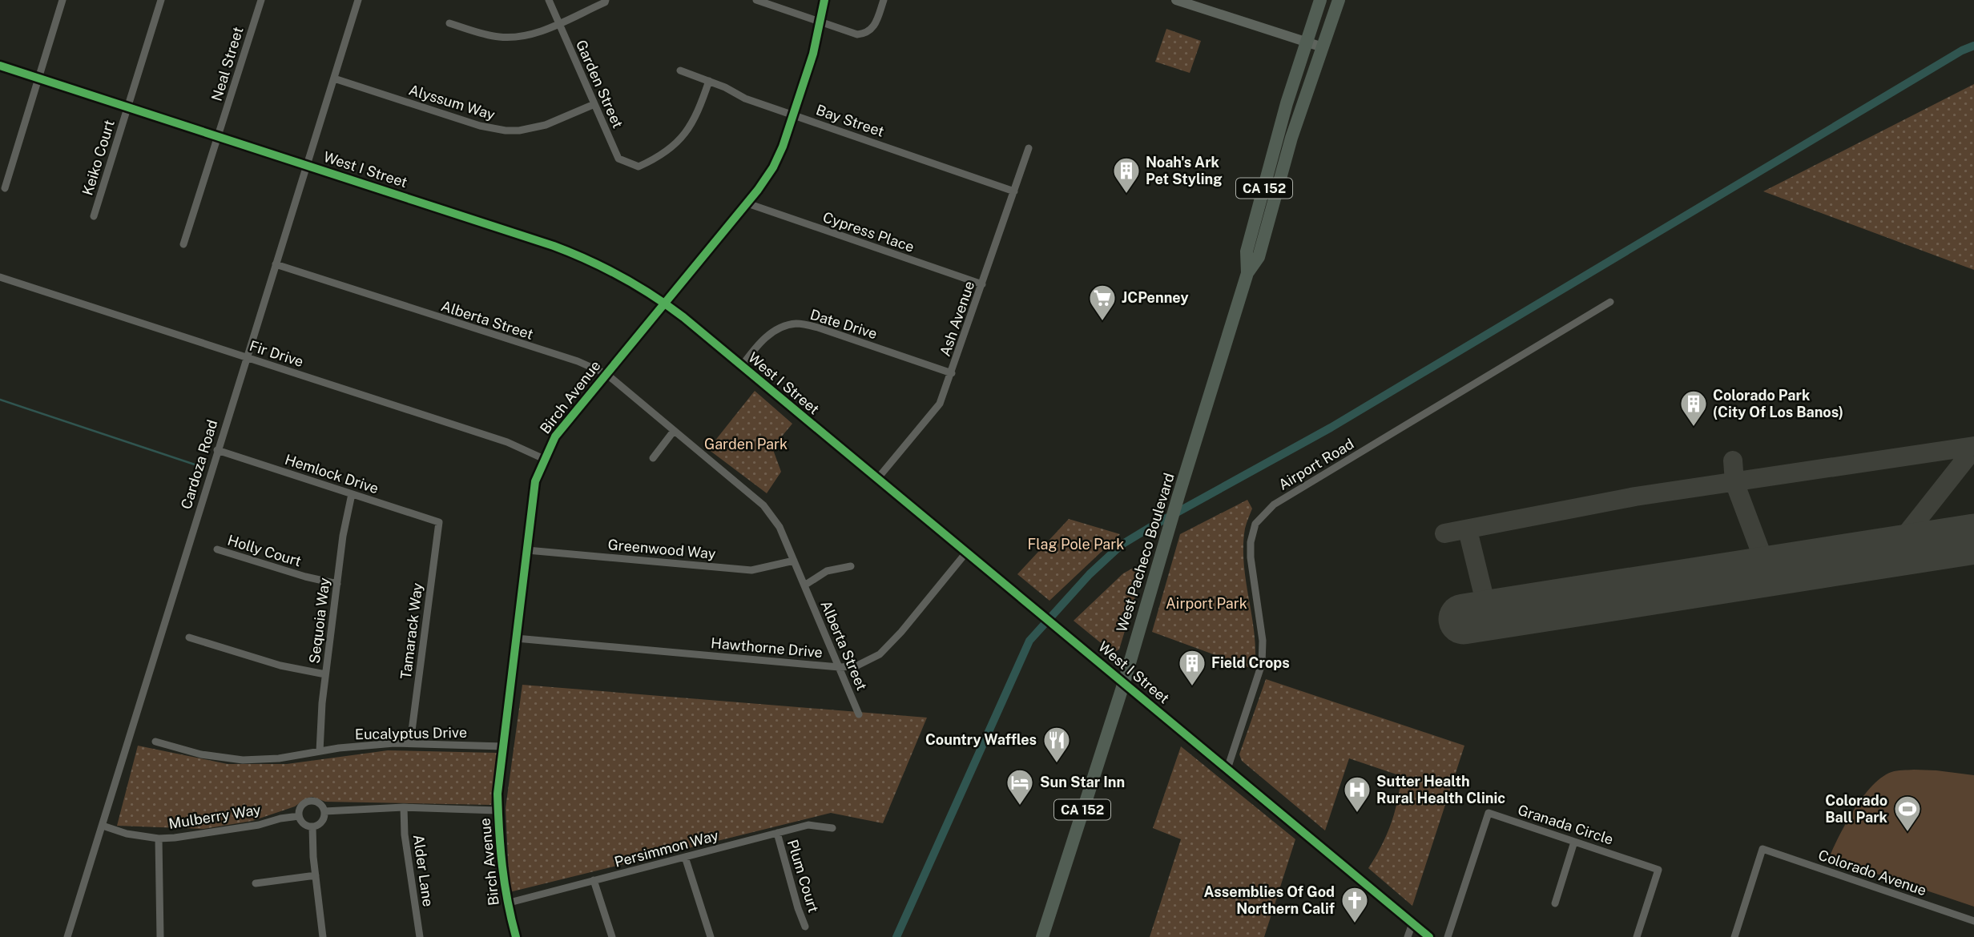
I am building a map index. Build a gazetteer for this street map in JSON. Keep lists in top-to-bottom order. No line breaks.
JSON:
{"streets":{"highway":["CA 152","West Pacheco Boulevard"],"street":["Neal Street","Garden Street","Alyssum Way","Bay Street","Keiko Court","West I Street","Cypress Place","Ash Avenue","Alberta Street","Date Drive","Fir Drive","Birch Avenue","Cardoza Road","Airport Road","Hemlock Drive","Greenwood Way","Holly Court","Sequoia Way","Tamarack Way","Hawthorne Drive","Eucalyptus Drive","Mulberry Way","Granada Circle","Persimmon Way","Alder Lane","Colorado Avenue","Plum Court"]},"crossings":[["Neal Street","West I Street"],["Garden Street","Alyssum Way"],["Garden Street","Bay Street"],["Alyssum Way","Cardoza Road"],["Bay Street","Ash Avenue"],["Bay Street","Birch Avenue"],["Keiko Court","West I Street"],["West I Street","Ash Avenue"],["West I Street","Date Drive"],["West I Street","Birch Avenue"],["West I Street","Cardoza Road"],["West I Street","Airport Road"],["West I Street","West Pacheco Boulevard"],["West I Street","Hawthorne Drive"],["Cypress Place","Ash Avenue"],["Cypress Place","Birch Avenue"],["Ash Avenue","Date Drive"],["Alberta Street","Birch Avenue"],["Alberta Street","Cardoza Road"],["Alberta Street","Greenwood Way"],["Alberta Street","Hawthorne Drive"],["Fir Drive","Birch Avenue"],["Fir Drive","Cardoza Road"],["Birch Avenue","Greenwood Way"],["Birch Avenue","Hawthorne Drive"],["Birch Avenue","Eucalyptus Drive"],["Birch Avenue","Persimmon Way"],["Cardoza Road","Hemlock Drive"],["Cardoza Road","Mulberry Way"],["Hemlock Drive","Sequoia Way"],["Hemlock Drive","Tamarack Way"],["Holly Court","Sequoia Way"],["Sequoia Way","Eucalyptus Drive"],["Tamarack Way","Eucalyptus Drive"],["Persimmon Way","Plum Court"]],"parks":["Garden Park","Flag Pole Park","Airport Park"],"places":{"building":["Noah's Ark Pet Styling","Colorado Park (City Of Los Banos)","Field Crops"],"supermarket":["JCPenney"],"restaurant":["Country Waffles"],"hotel":["Sun Star Inn"],"hospital":["Sutter Health Rural Health Clinic"],"sports":["Colorado Ball Park"],"church":["Assemblies Of God Northern Calif"]}}
